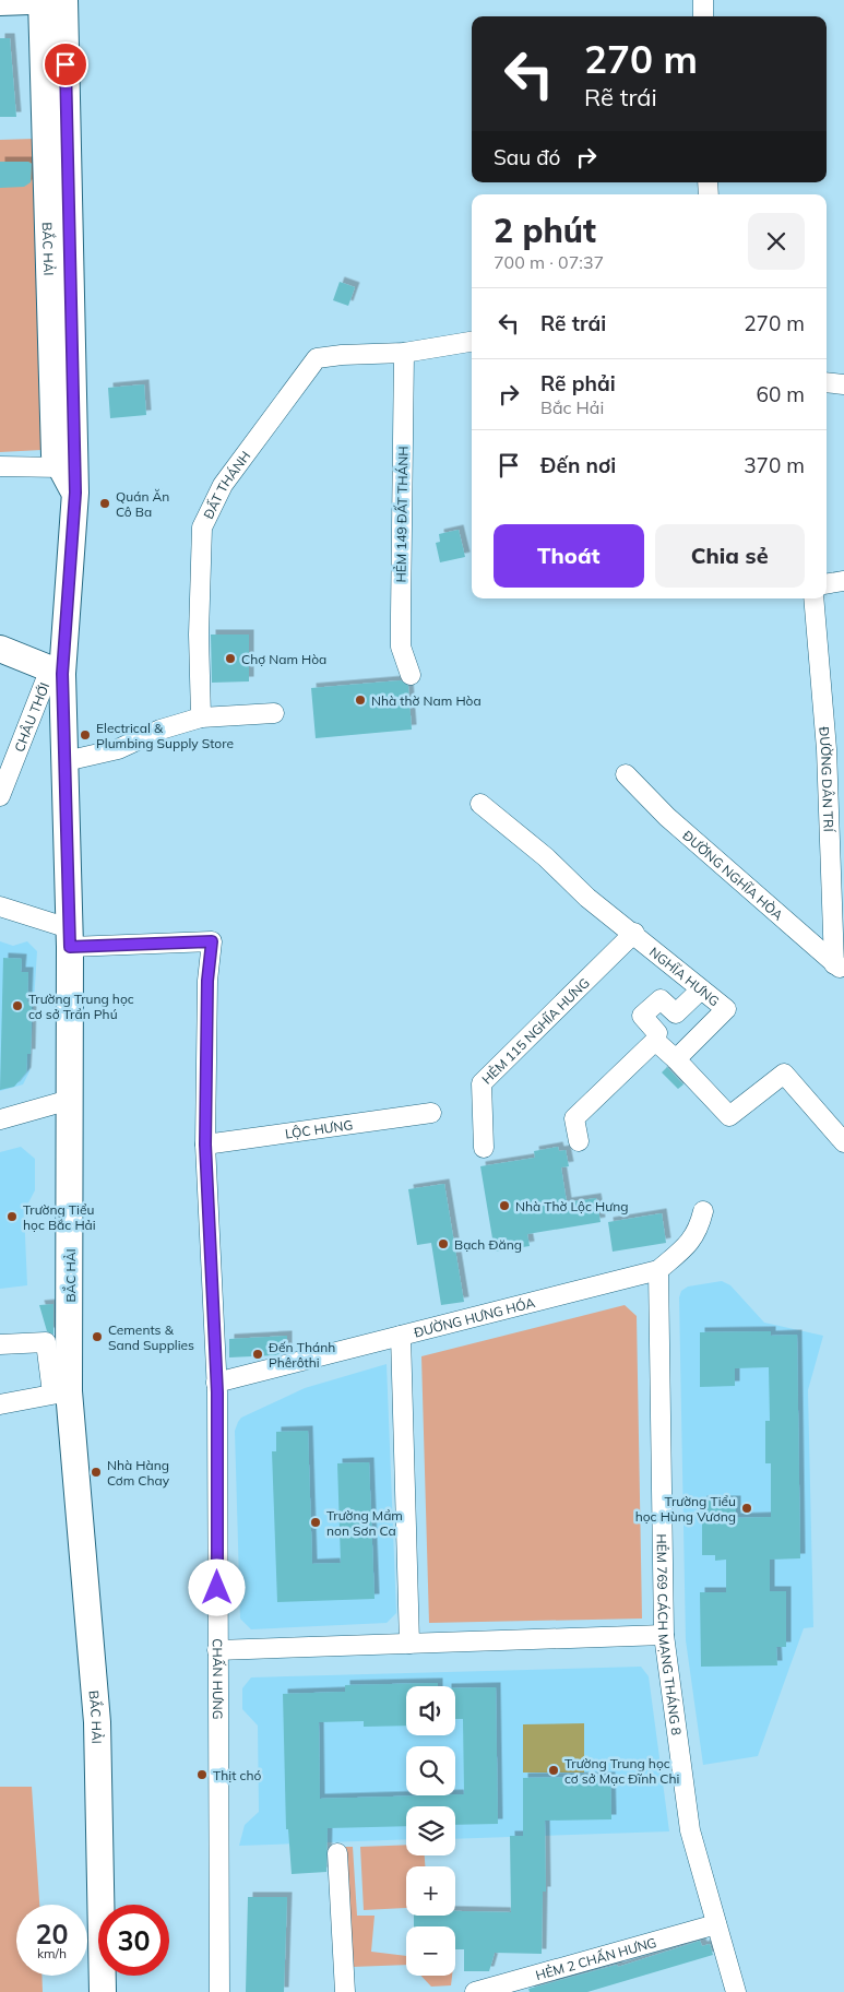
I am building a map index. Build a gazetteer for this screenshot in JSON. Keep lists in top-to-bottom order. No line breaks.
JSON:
{"streets":{"street":["BẮC HẢI","ĐẤT THÁNH","HẺM 149 ĐẤT THÁNH","CHÂU THỚI","ĐƯỜNG DÂN TRÍ","ĐƯỜNG NGHĨA HÒA","NGHĨA HƯNG","HẺM 115 NGHĨA HƯNG","LỘC HƯNG","ĐƯỜNG HƯNG HÓA","HẺM 769 CÁCH MẠNG THÁNG 8","CHẤN HƯNG","HẺM 2 CHẤN HƯNG"]},"crossings":[["BẮC HẢI","CHÂU THỚI"],["BẮC HẢI","CHẤN HƯNG"],["ĐẤT THÁNH","HẺM 149 ĐẤT THÁNH"],["ĐƯỜNG DÂN TRÍ","ĐƯỜNG NGHĨA HÒA"],["NGHĨA HƯNG","HẺM 115 NGHĨA HƯNG"],["LỘC HƯNG","CHẤN HƯNG"],["ĐƯỜNG HƯNG HÓA","HẺM 769 CÁCH MẠNG THÁNG 8"],["ĐƯỜNG HƯNG HÓA","CHẤN HƯNG"],["HẺM 769 CÁCH MẠNG THÁNG 8","HẺM 2 CHẤN HƯNG"]],"places":["Quán Ăn Cô Ba","Chợ Nam Hòa","Nhà thờ Nam Hòa","Electrical & Plumbing Supply Store","Trường Trung học cơ sở Trần Phú","Nhà Thờ Lộc Hưng","Trường Tiểu học Bắc Hải","Bạch Đăng","Cements & Sand Supplies","Đến Thánh Phêrôthi","Nhà Hàng Cơm Chay","Trường Tiểu học Hùng Vương","Trường Mầm non Sơn Ca","Trường Trung học cơ sở Mạc Đĩnh Chi","Thịt chó"],"page":{"turn":["270 m","Rẽ trái"],"then":"Sau đó","heading":["2 phút","700 m · 07:37"],"list":[{"name":"Rẽ trái","value":"270 m"},{"name":"Rẽ phải","note":"Bắc Hải","value":"60 m"},{"name":"Đến nơi","value":"370 m"}],"buttons":["Thoát","Chia sẻ"],"map_buttons":["+","−"],"speed":"20 km/h","limit":"30"}}
